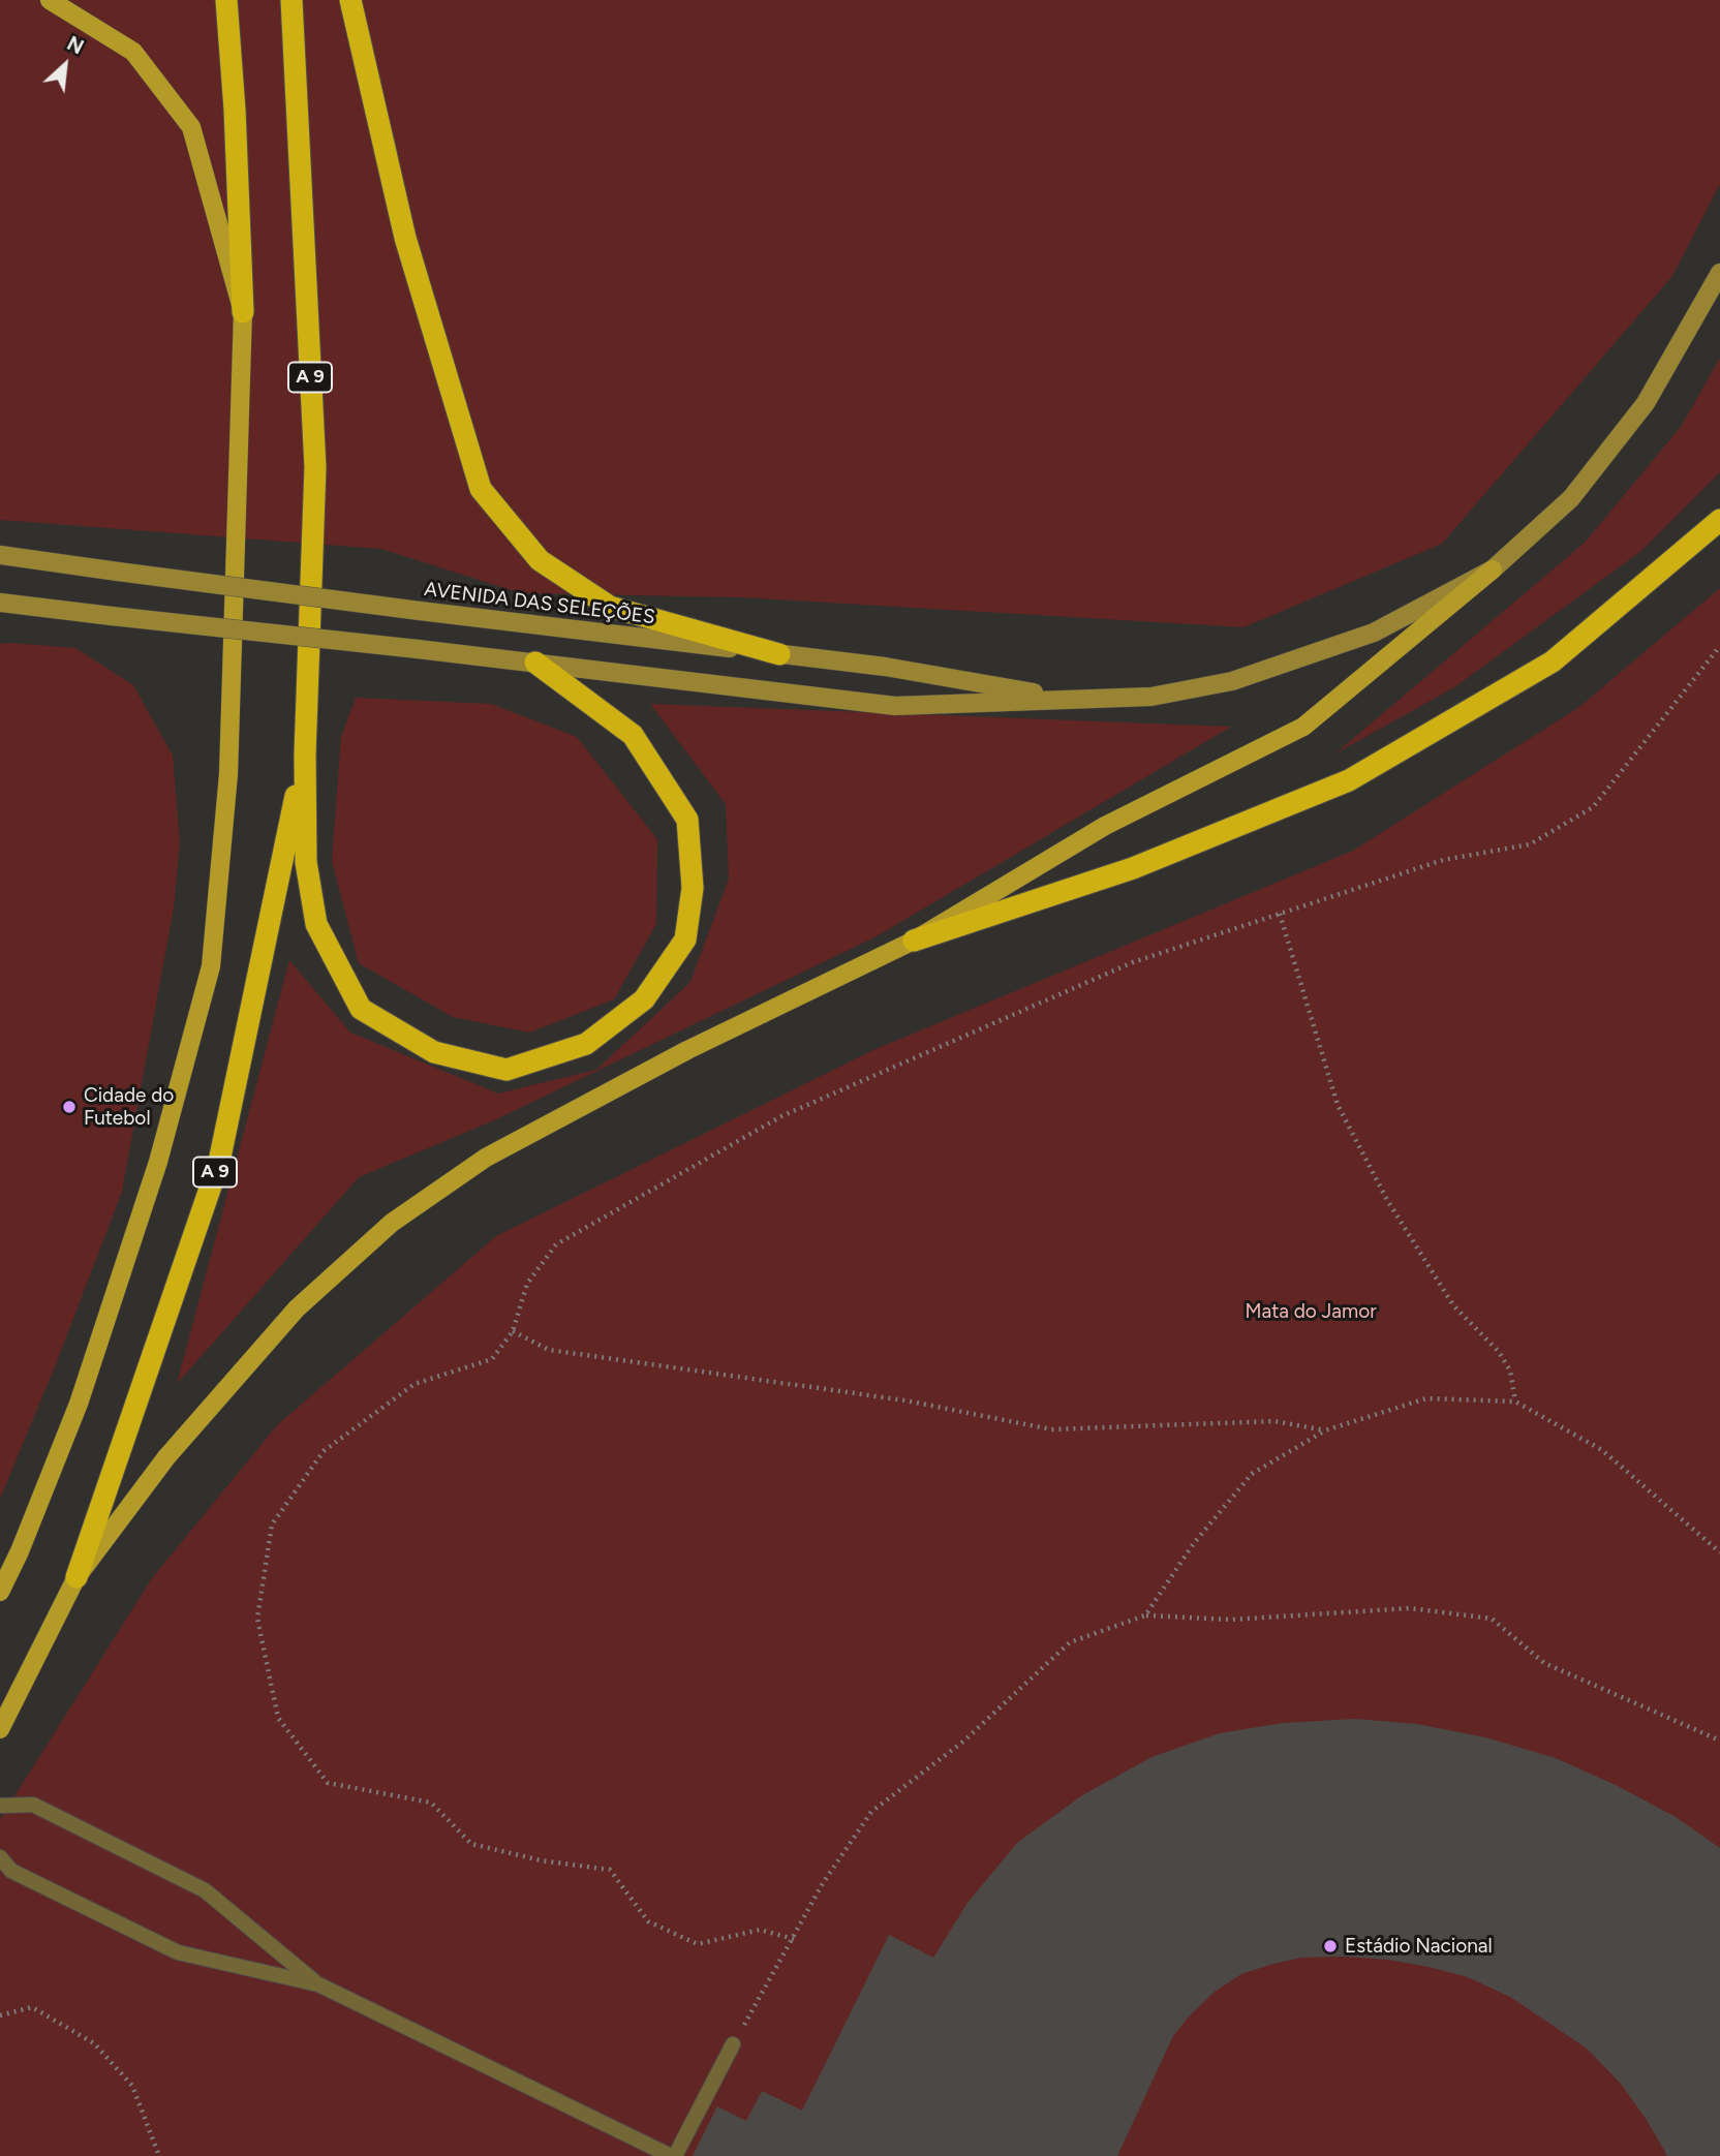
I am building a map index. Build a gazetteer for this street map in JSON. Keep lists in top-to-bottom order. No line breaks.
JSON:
{"streets":{"highway":["A 9"],"main road":["AVENIDA DAS SELEÇÕES"]},"parks":["Mata do Jamor"],"places":["Cidade do Futebol","Estádio Nacional"],"north":"top right"}
